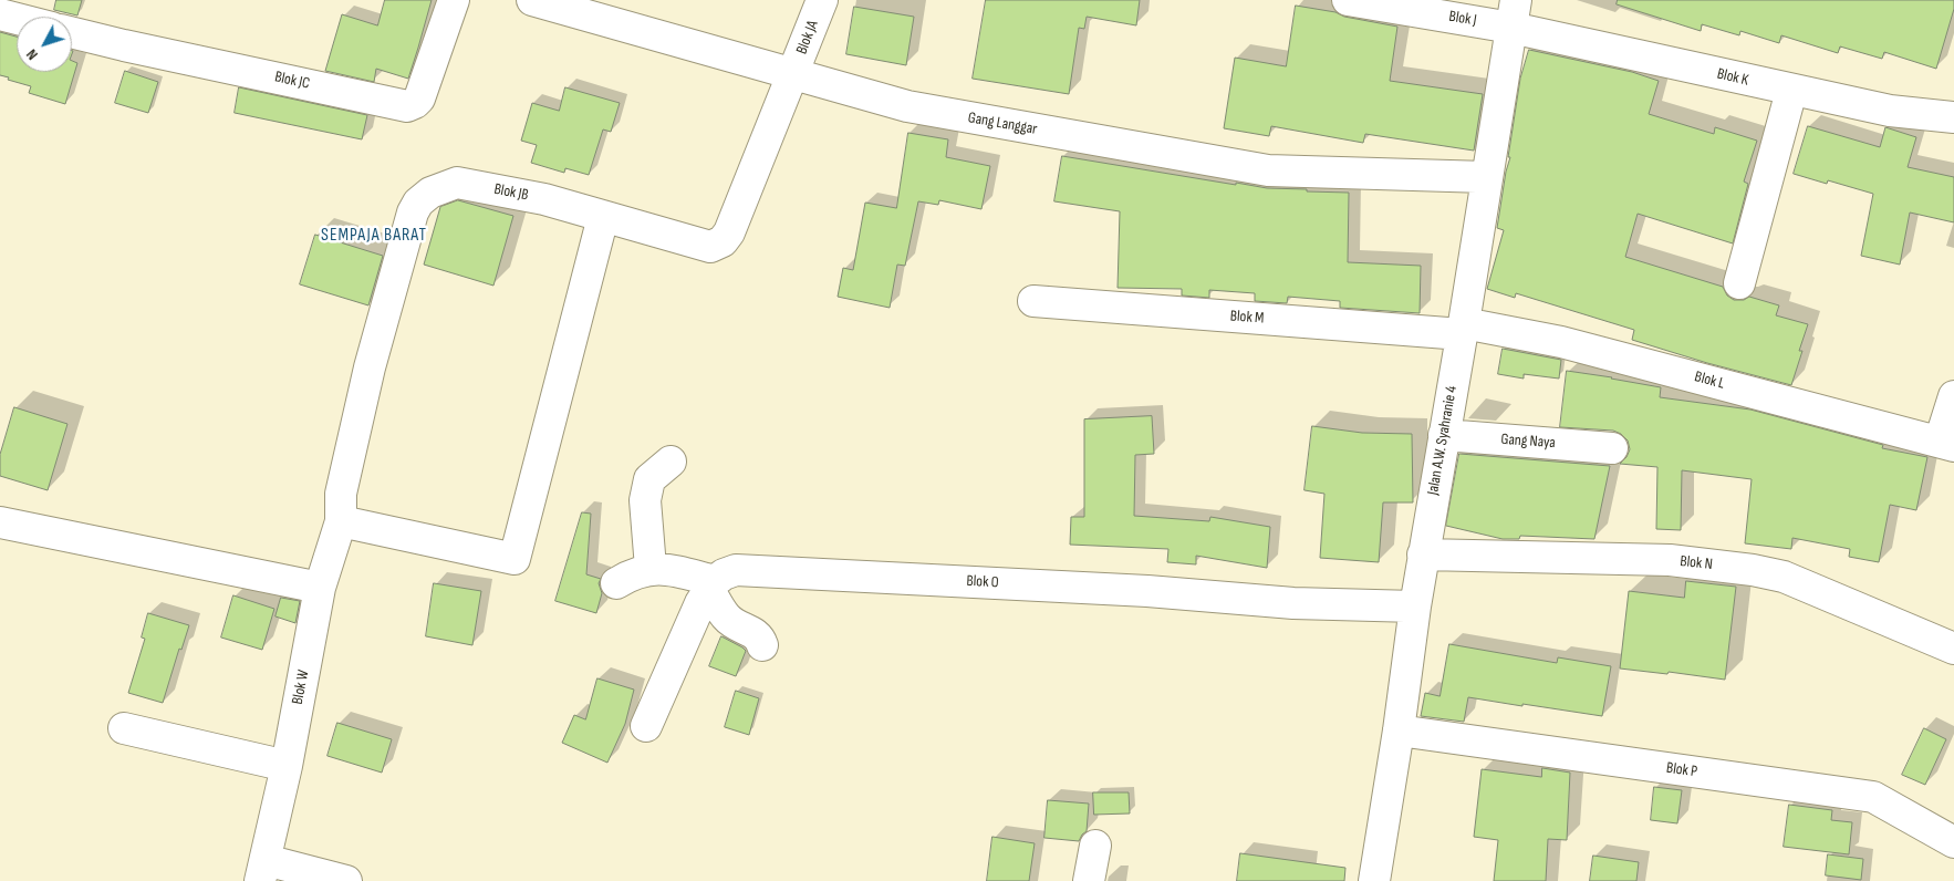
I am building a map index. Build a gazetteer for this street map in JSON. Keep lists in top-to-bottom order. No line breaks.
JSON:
{"streets":{"street":["Blok J","Blok JA","Blok K","Blok JC","Gang Langgar","Blok JB","Blok M","Blok L","Jalan A.W. Syahranie 4","Gang Naya","Blok N","Blok O","Blok W","Blok P"]},"crossings":[["Blok J","Blok K"],["Blok J","Jalan A.W. Syahranie 4"],["Blok JA","Gang Langgar"],["Blok JA","Blok JB"],["Blok K","Jalan A.W. Syahranie 4"],["Gang Langgar","Blok JB"],["Gang Langgar","Jalan A.W. Syahranie 4"],["Blok JB","Blok W"],["Blok M","Blok L"],["Blok M","Jalan A.W. Syahranie 4"],["Blok L","Jalan A.W. Syahranie 4"],["Jalan A.W. Syahranie 4","Gang Naya"],["Jalan A.W. Syahranie 4","Blok N"],["Jalan A.W. Syahranie 4","Blok O"],["Jalan A.W. Syahranie 4","Blok P"]],"districts":["SEMPAJA BARAT"],"north":"bottom left"}
